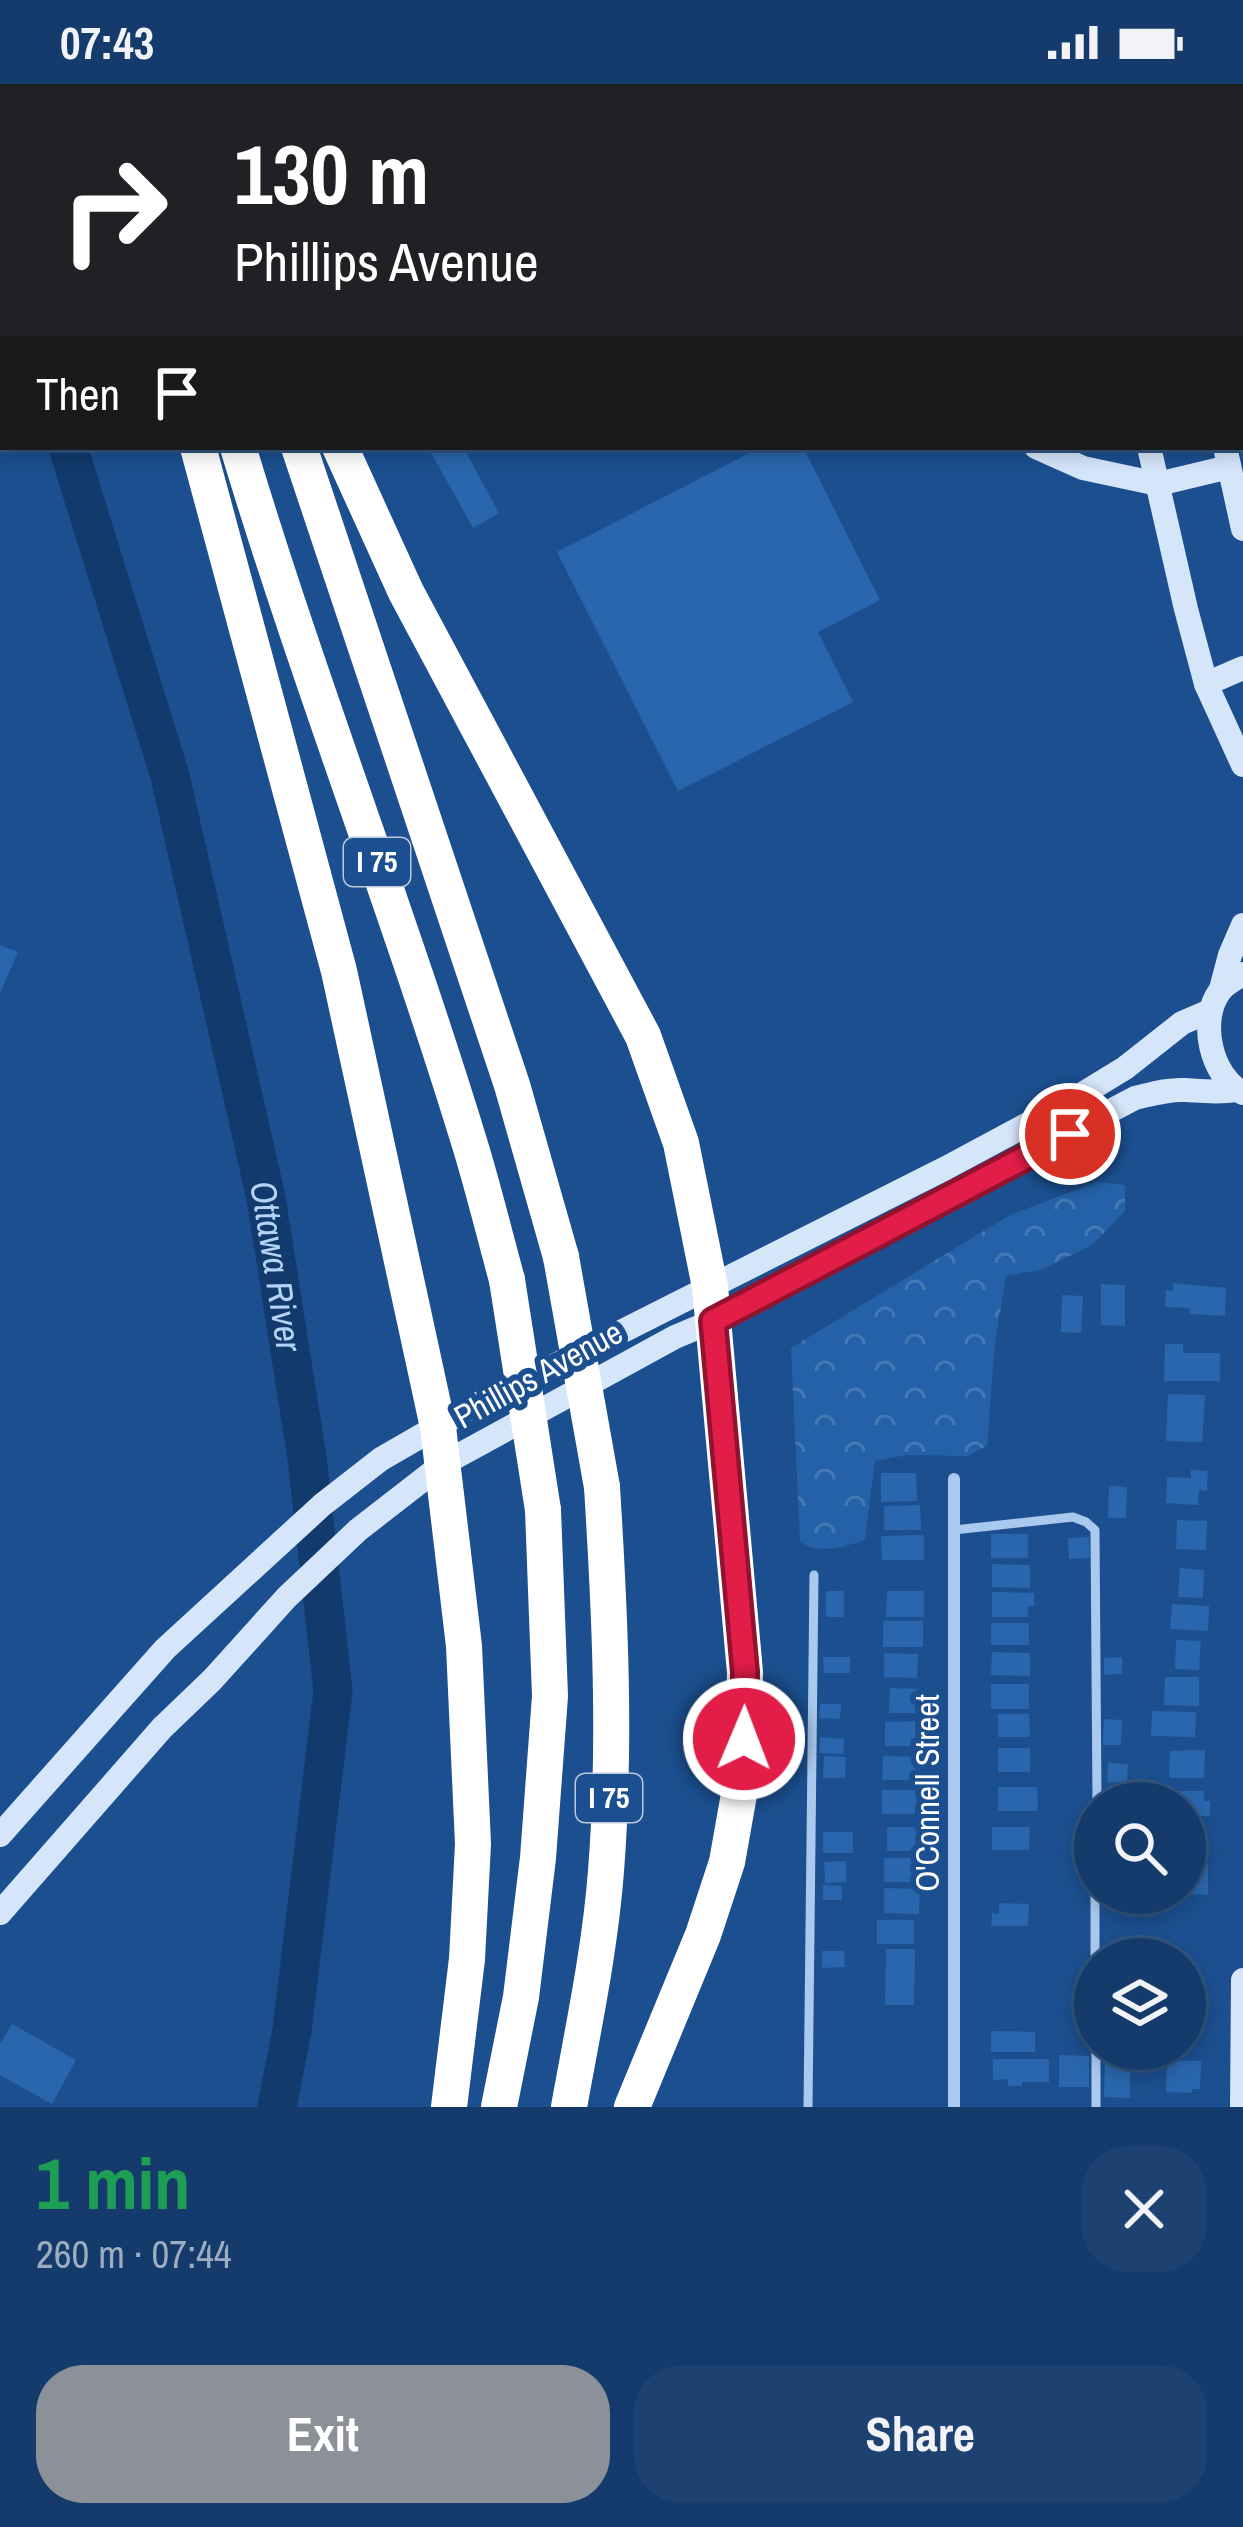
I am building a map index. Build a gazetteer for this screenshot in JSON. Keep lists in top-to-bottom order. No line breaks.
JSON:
{"streets":{"highway":["I 75"],"main road":["Phillips Avenue"],"street":["O'Connell Street"]},"water":["Ottawa River"],"page":{"status":"07:43","turn":["130 m","Phillips Avenue"],"then":"Then","heading":["1 min","260 m · 07:44"],"buttons":["Exit","Share"]}}
